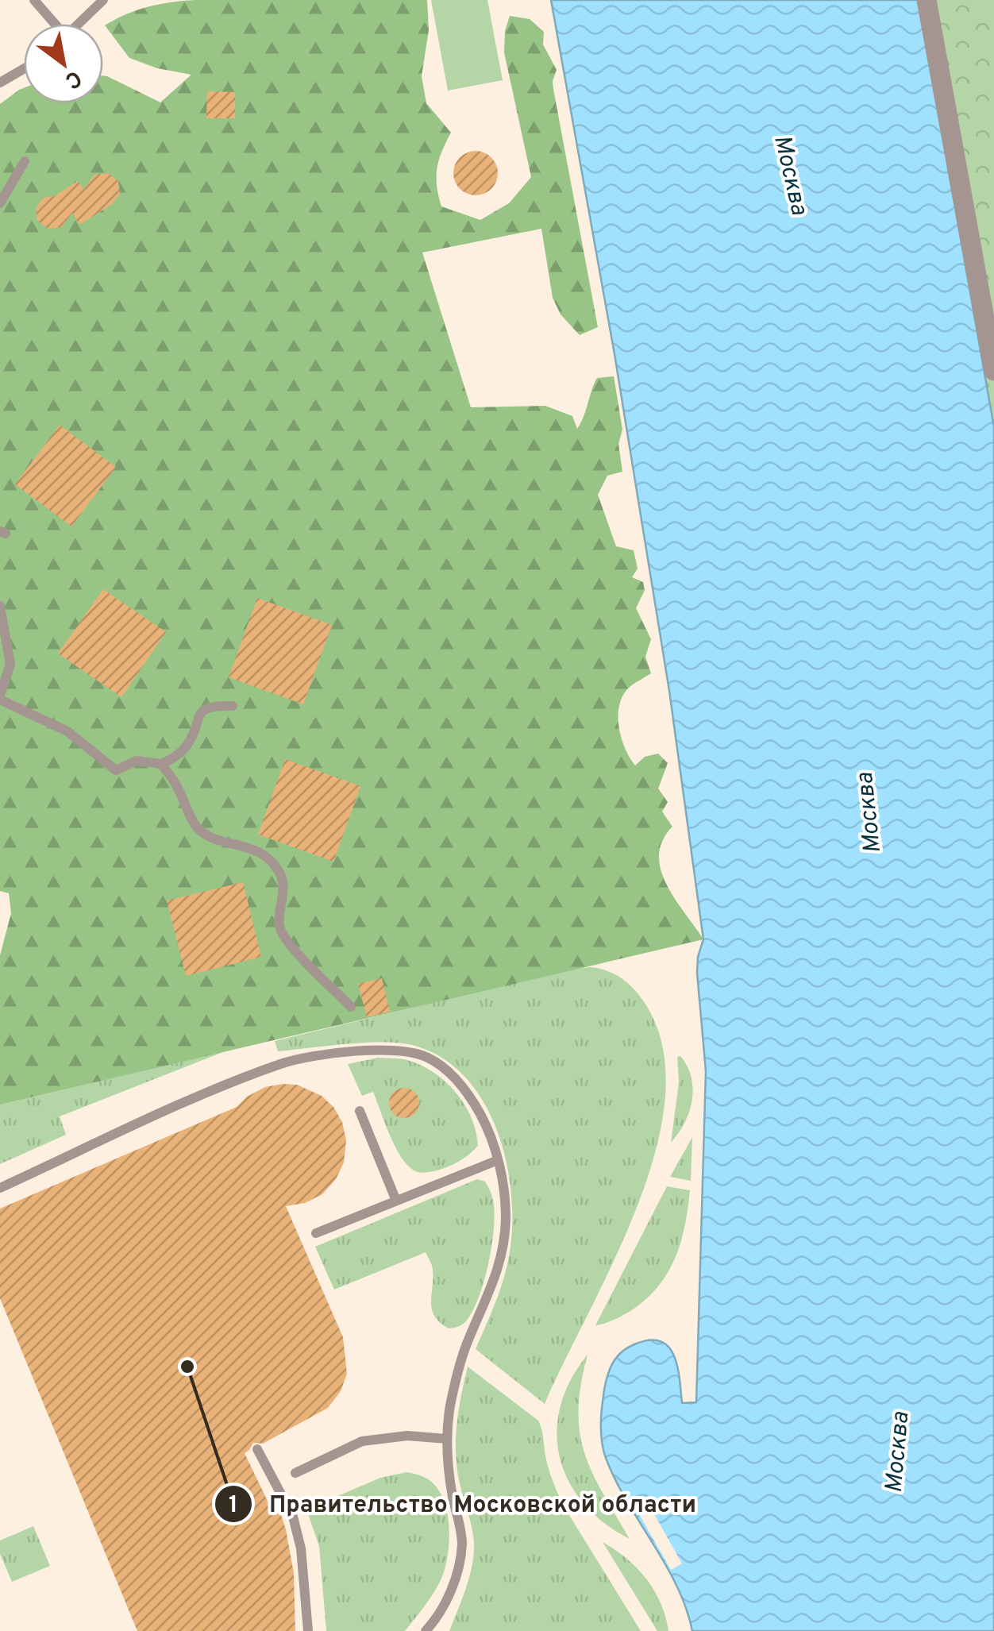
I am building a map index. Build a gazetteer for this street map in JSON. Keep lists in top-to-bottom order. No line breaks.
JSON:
{"water":["Москва"],"places":["Правительство Московской области"],"north":"bottom right"}
